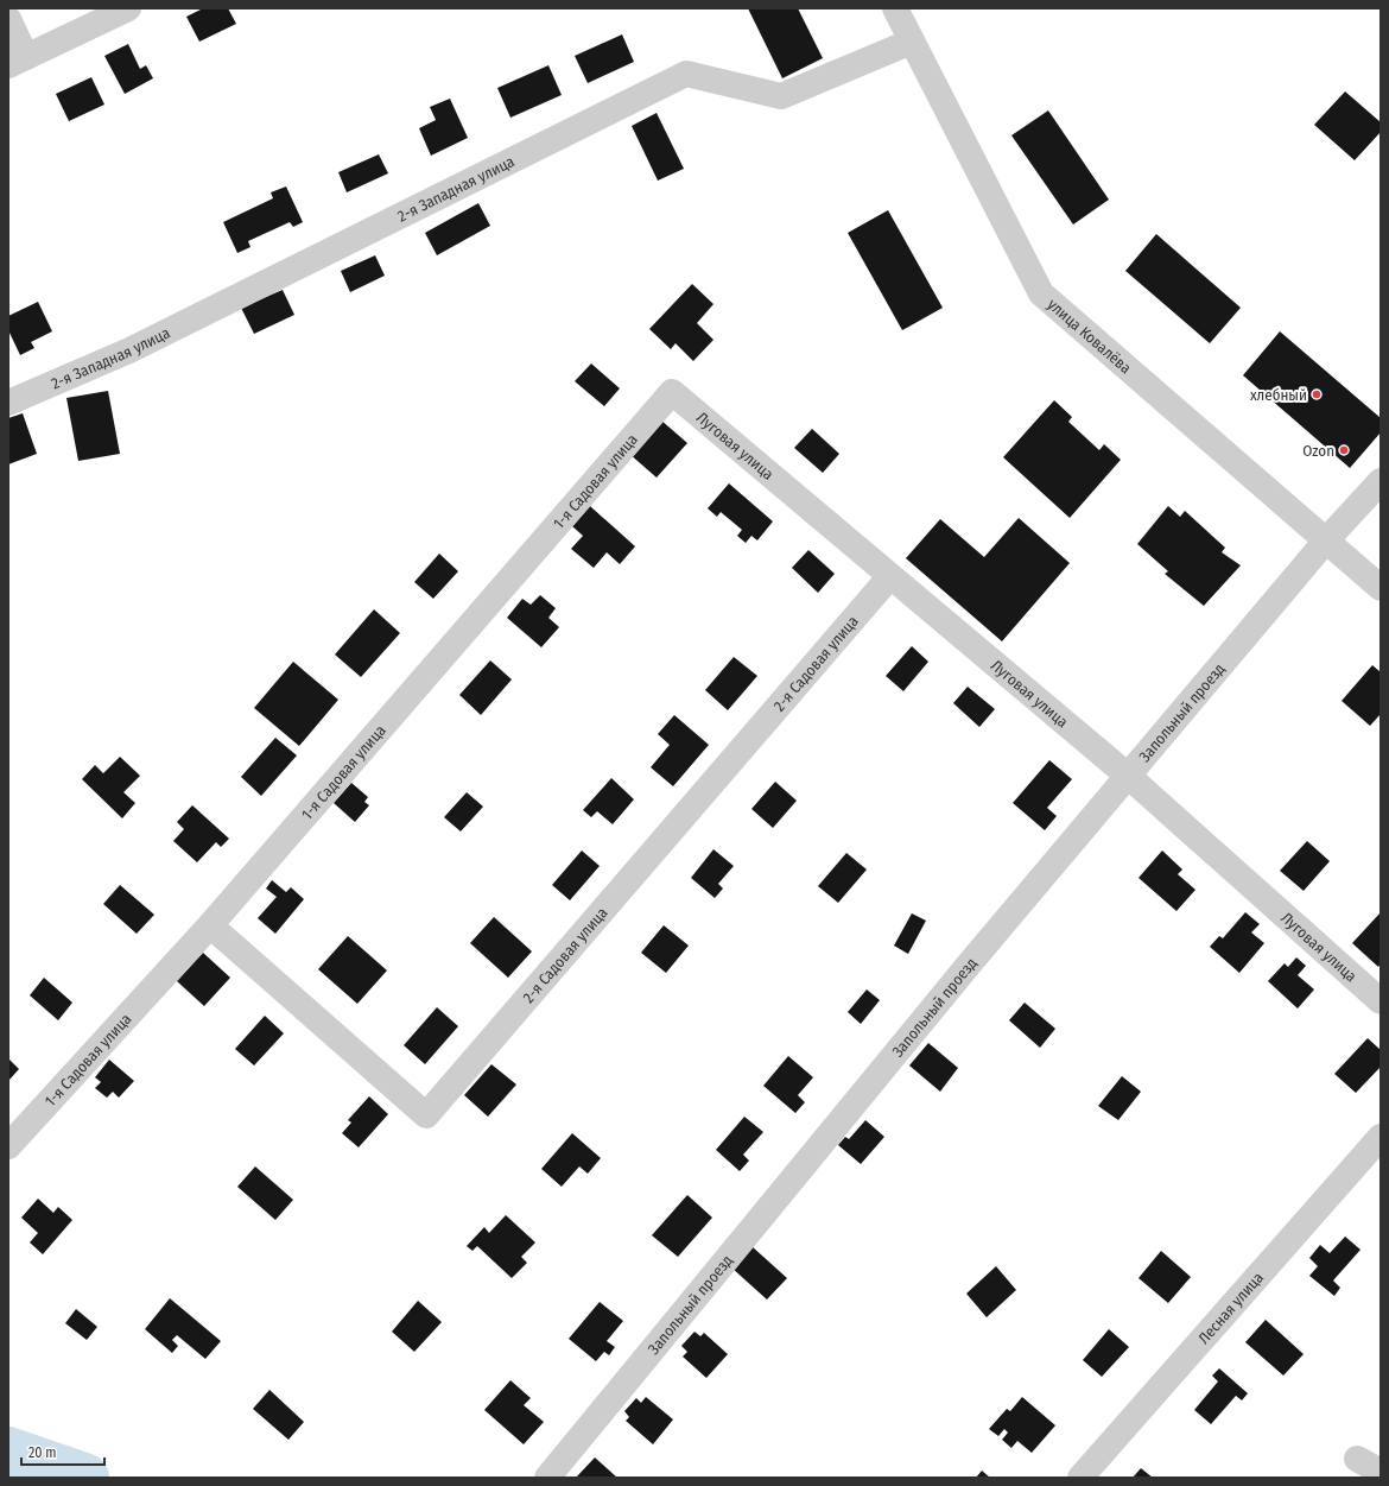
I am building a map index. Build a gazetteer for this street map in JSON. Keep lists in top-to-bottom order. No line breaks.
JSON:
{"streets":{"street":["2-я Западная улица","улица Ковалёва","Луговая улица","1-я Садовая улица","2-я Садовая улица","Запольный проезд","Лесная улица"]},"crossings":[["2-я Западная улица","улица Ковалёва"],["улица Ковалёва","Запольный проезд"],["Луговая улица","1-я Садовая улица"],["Луговая улица","2-я Садовая улица"],["Луговая улица","Запольный проезд"],["1-я Садовая улица","2-я Садовая улица"]],"places":["хлебный","Ozon"],"scale_bar":"20 m"}
